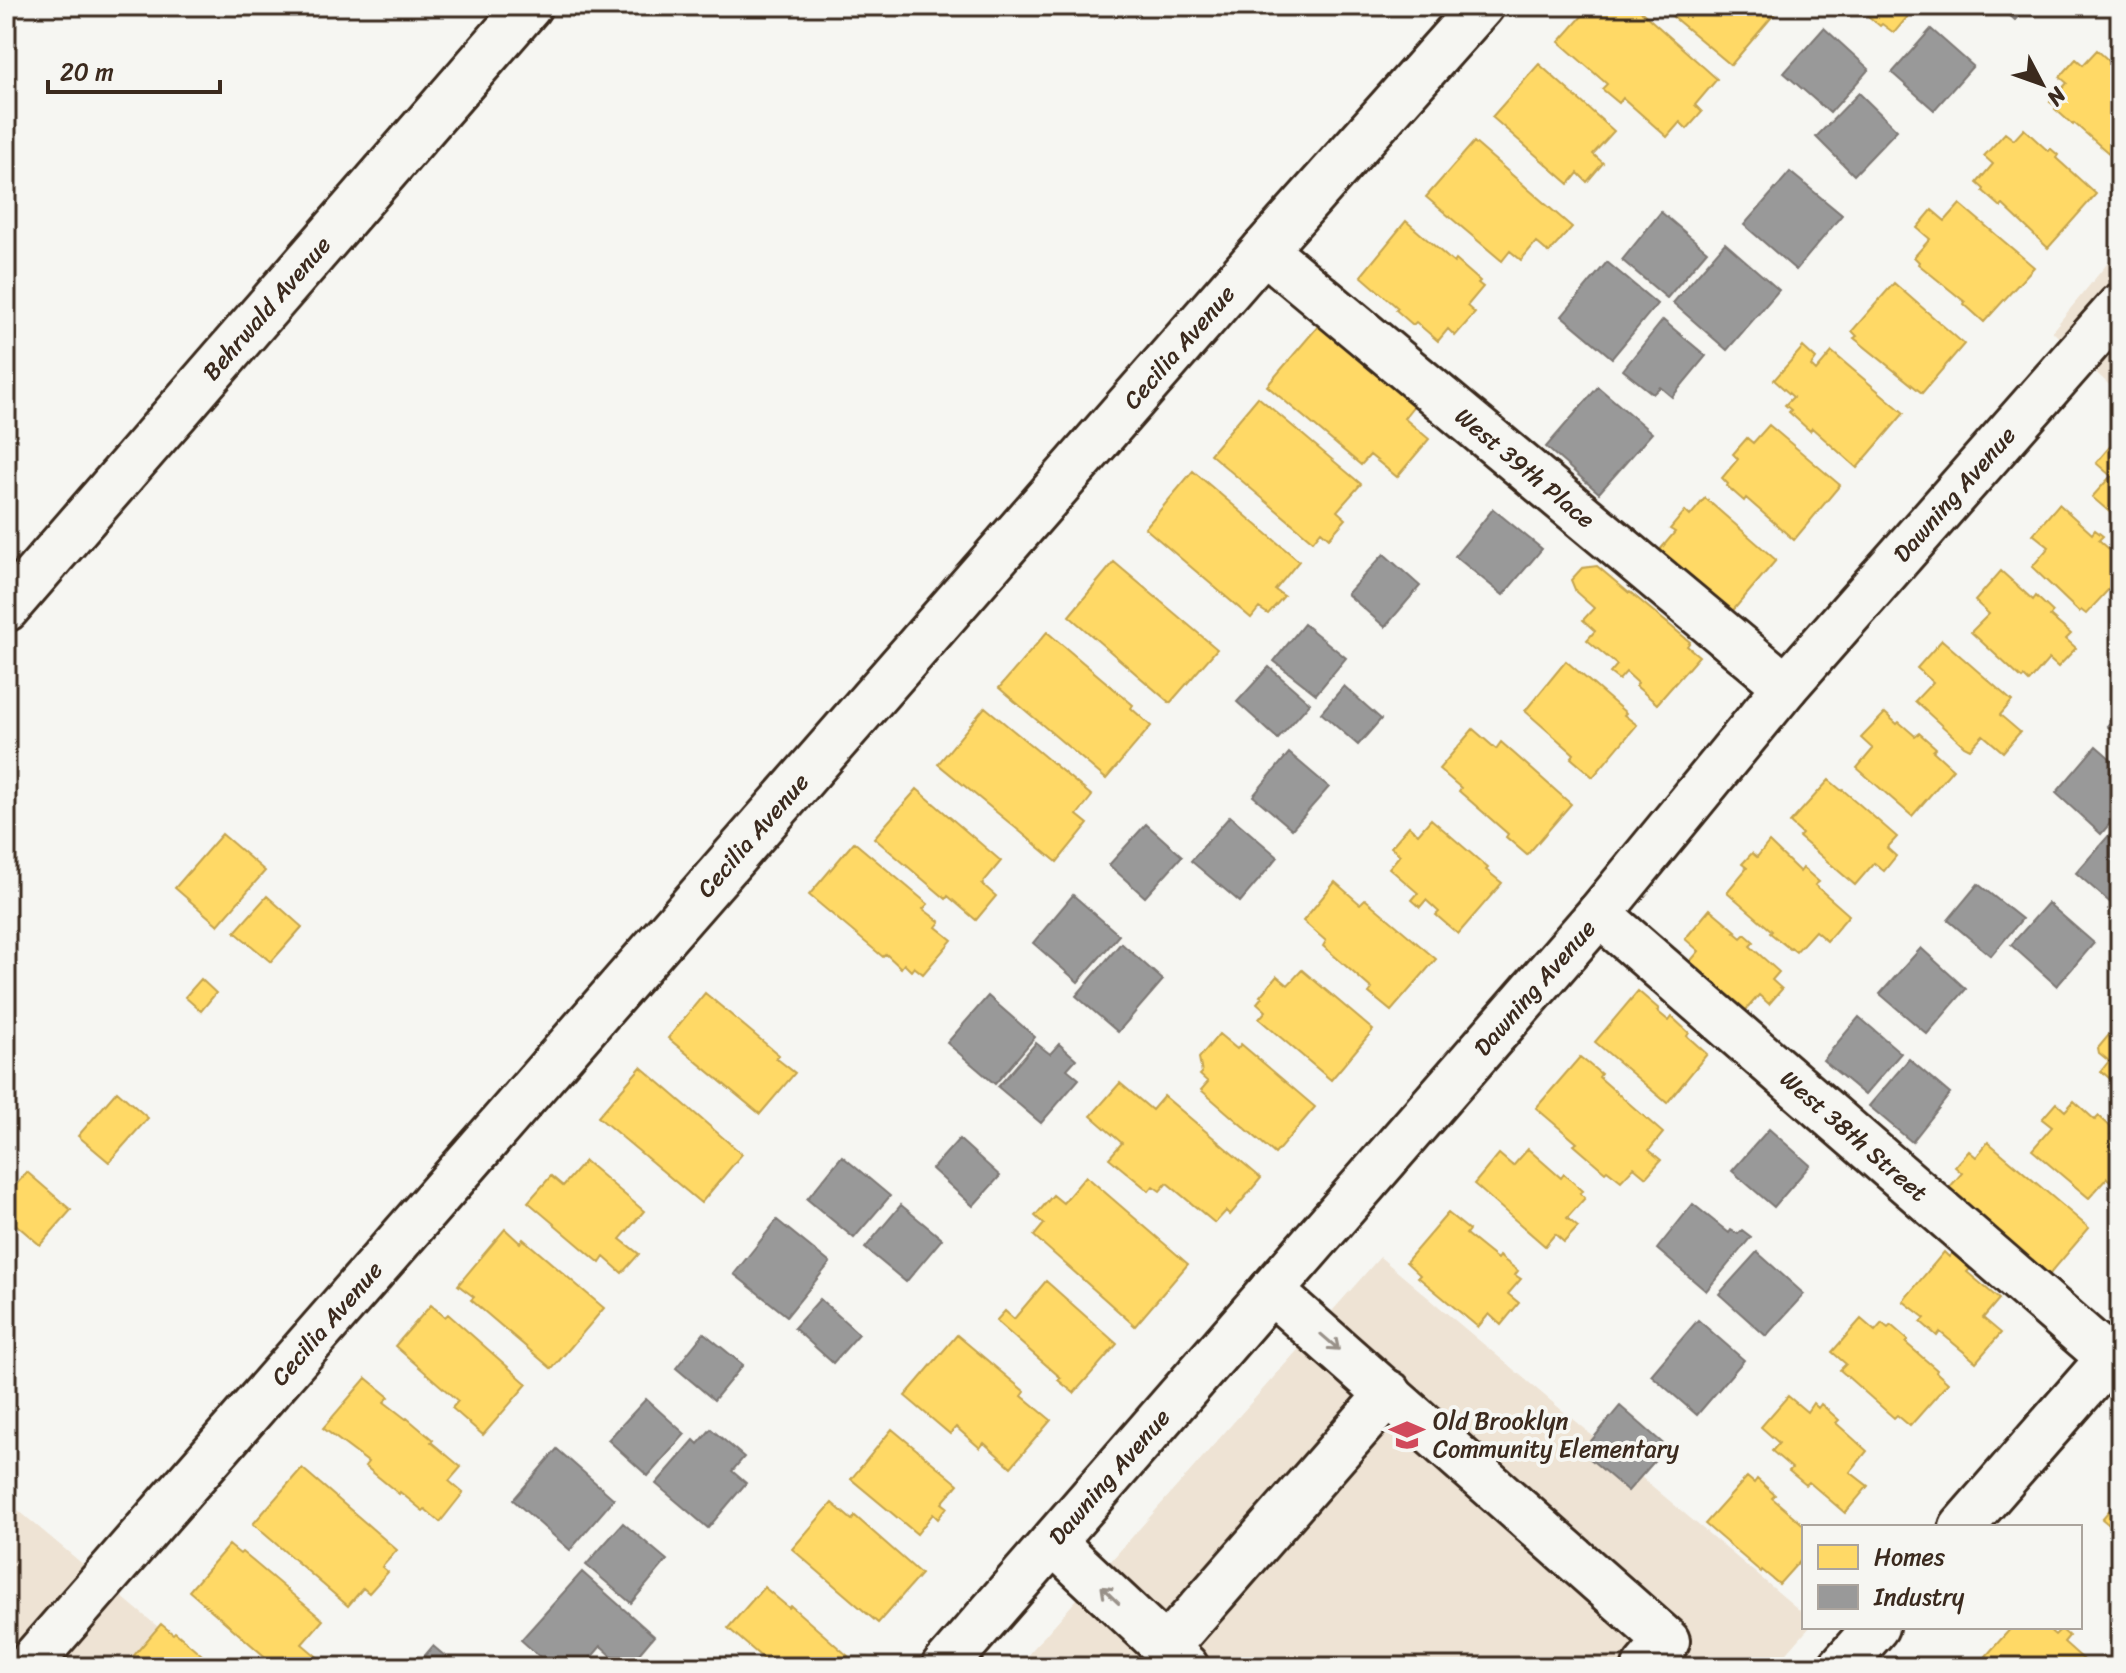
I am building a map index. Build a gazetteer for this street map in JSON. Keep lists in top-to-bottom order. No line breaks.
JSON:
{"streets":{"street":["Behrwald Avenue","Cecilia Avenue","West 39th Place","Dawning Avenue","West 38th Street"]},"crossings":[["Cecilia Avenue","West 39th Place"],["West 39th Place","Dawning Avenue"],["Dawning Avenue","West 38th Street"]],"places":{"school or university":["Old Brooklyn Community Elementary"]},"legend":["Homes","Industry"],"scale_bar":"20 m","north":"bottom right"}
